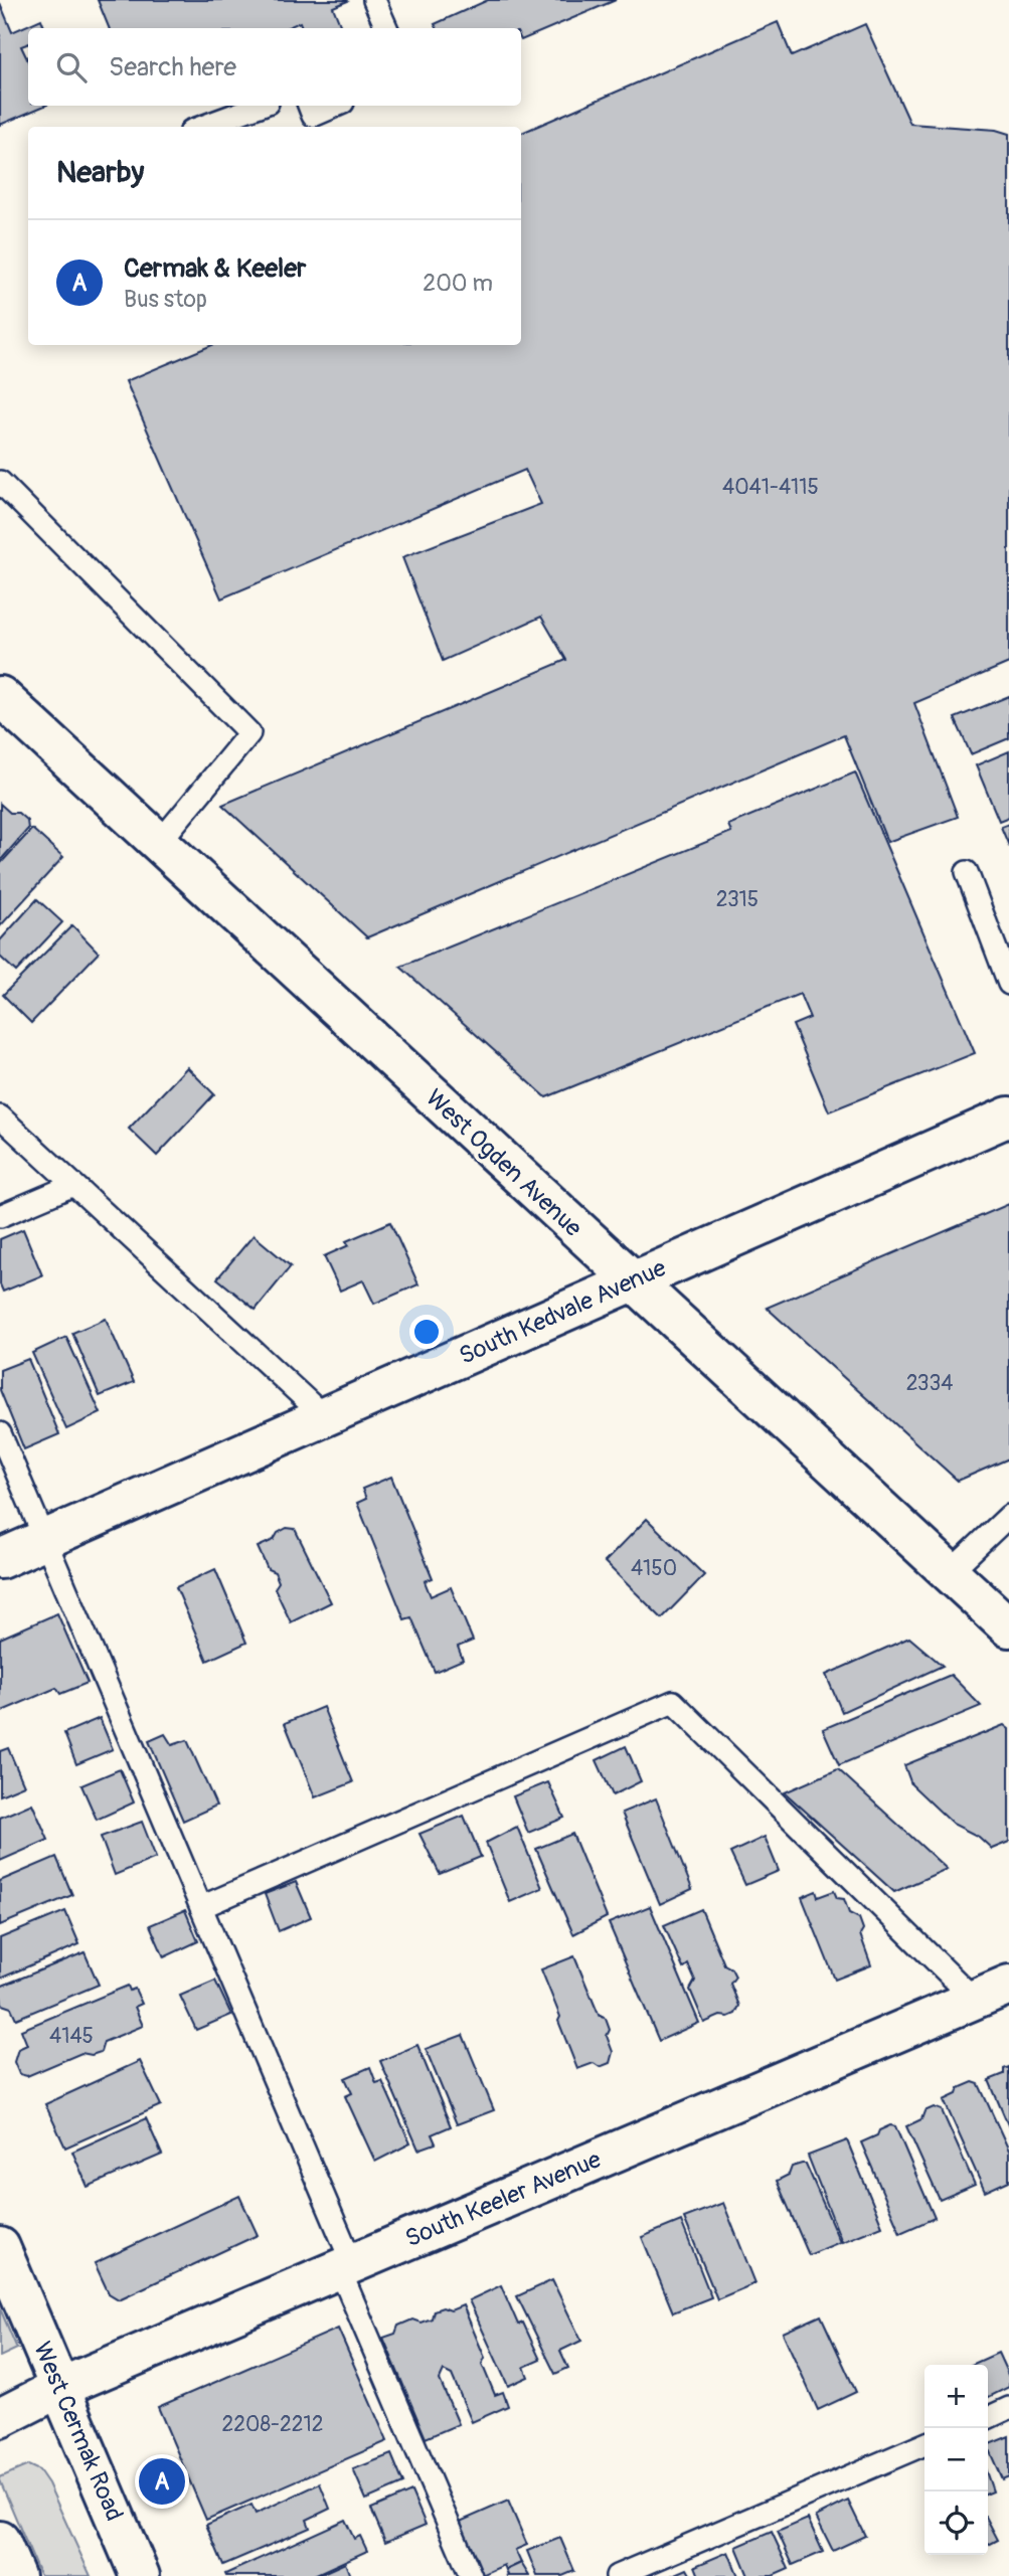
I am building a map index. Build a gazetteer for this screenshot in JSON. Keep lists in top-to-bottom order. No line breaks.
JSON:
{"streets":{"street":["West Ogden Avenue","South Kedvale Avenue","South Keeler Avenue","West Cermak Road"]},"crossings":[["West Ogden Avenue","South Kedvale Avenue"],["South Keeler Avenue","West Cermak Road"]],"house_numbers":["4041-4115","2315","2334","4150","4145","2208-2212"],"page":{"search":"Search here","heading":"Nearby","list":[{"mark":"A","name":"Cermak & Keeler","note":"Bus stop","value":"200 m"}],"map_buttons":["+","−"],"pins":"A"}}
